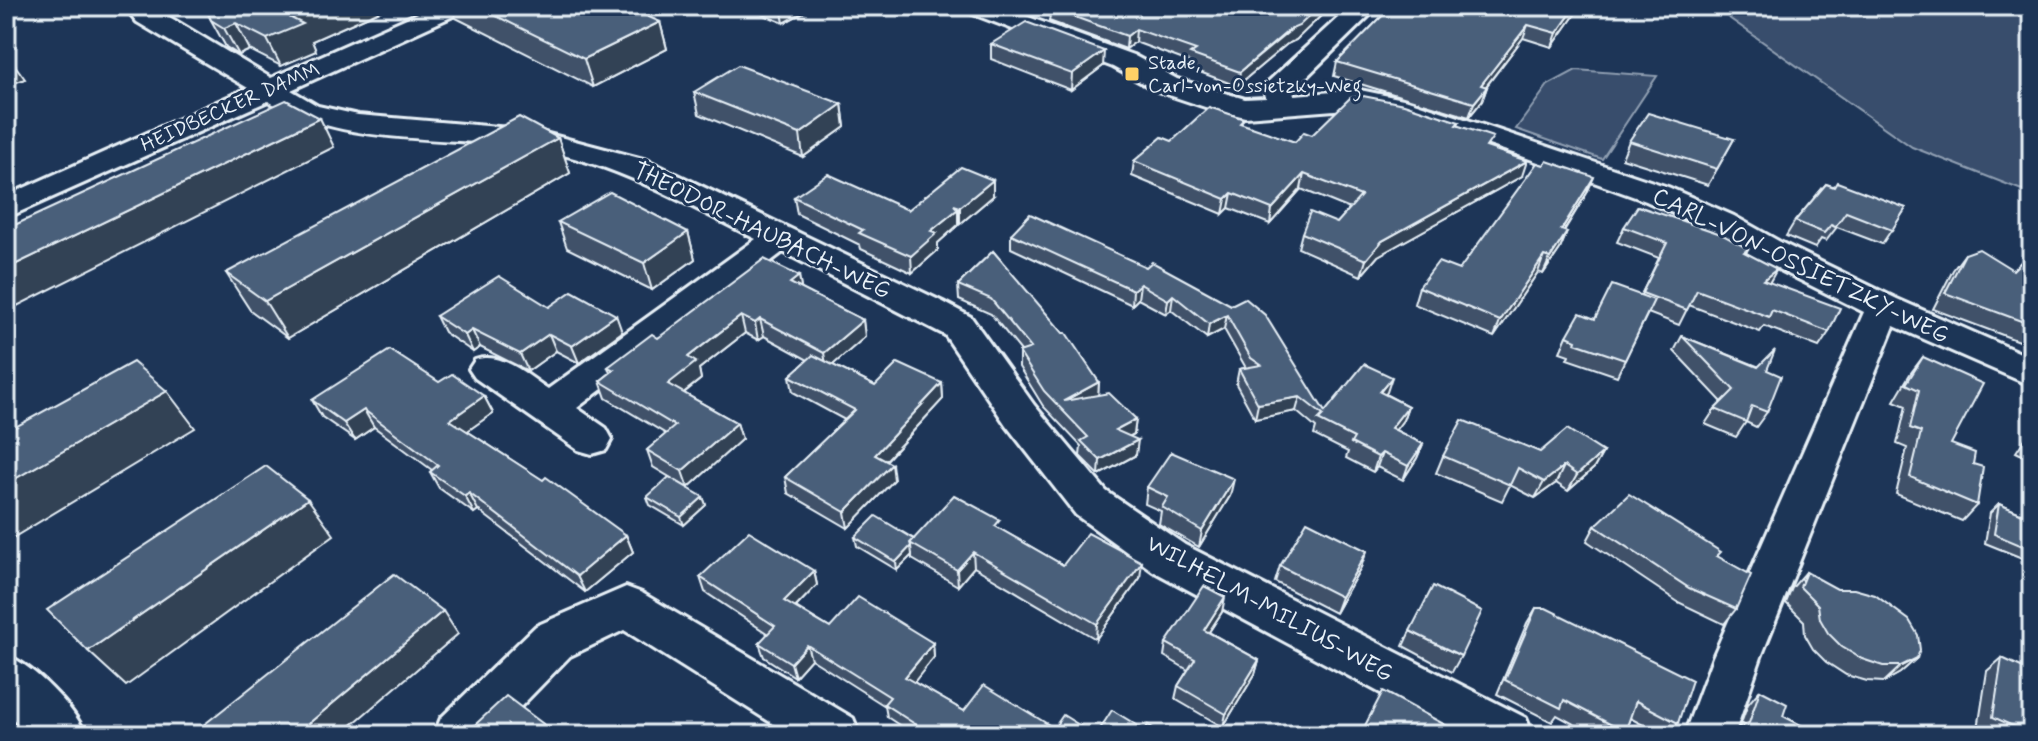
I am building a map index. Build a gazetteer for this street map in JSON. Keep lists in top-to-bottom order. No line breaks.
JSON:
{"streets":{"street":["HEIDBECKER DAMM","THEODOR-HAUBACH-WEG","CARL-VON-OSSIETZKY-WEG","WILHELM-MILIUS-WEG"]},"crossings":[["HEIDBECKER DAMM","THEODOR-HAUBACH-WEG"],["THEODOR-HAUBACH-WEG","WILHELM-MILIUS-WEG"]],"places":{"transit":["Stade, Carl-von-Ossietzky-Weg"]}}
